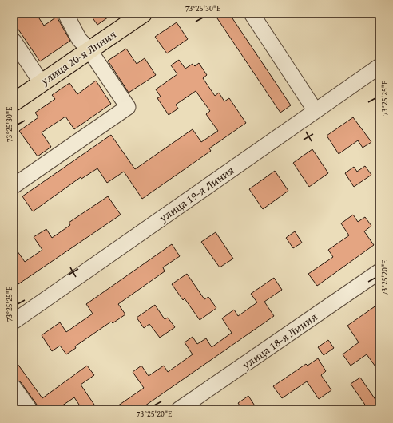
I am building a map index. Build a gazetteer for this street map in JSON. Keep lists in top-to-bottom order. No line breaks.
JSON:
{"streets":{"main road":["улица 20-я Линия"],"street":["улица 19-я Линия","улица 18-я Линия"]},"coordinates":["73°25'30\"E","73°25'25\"E","73°25'20\"E"]}
